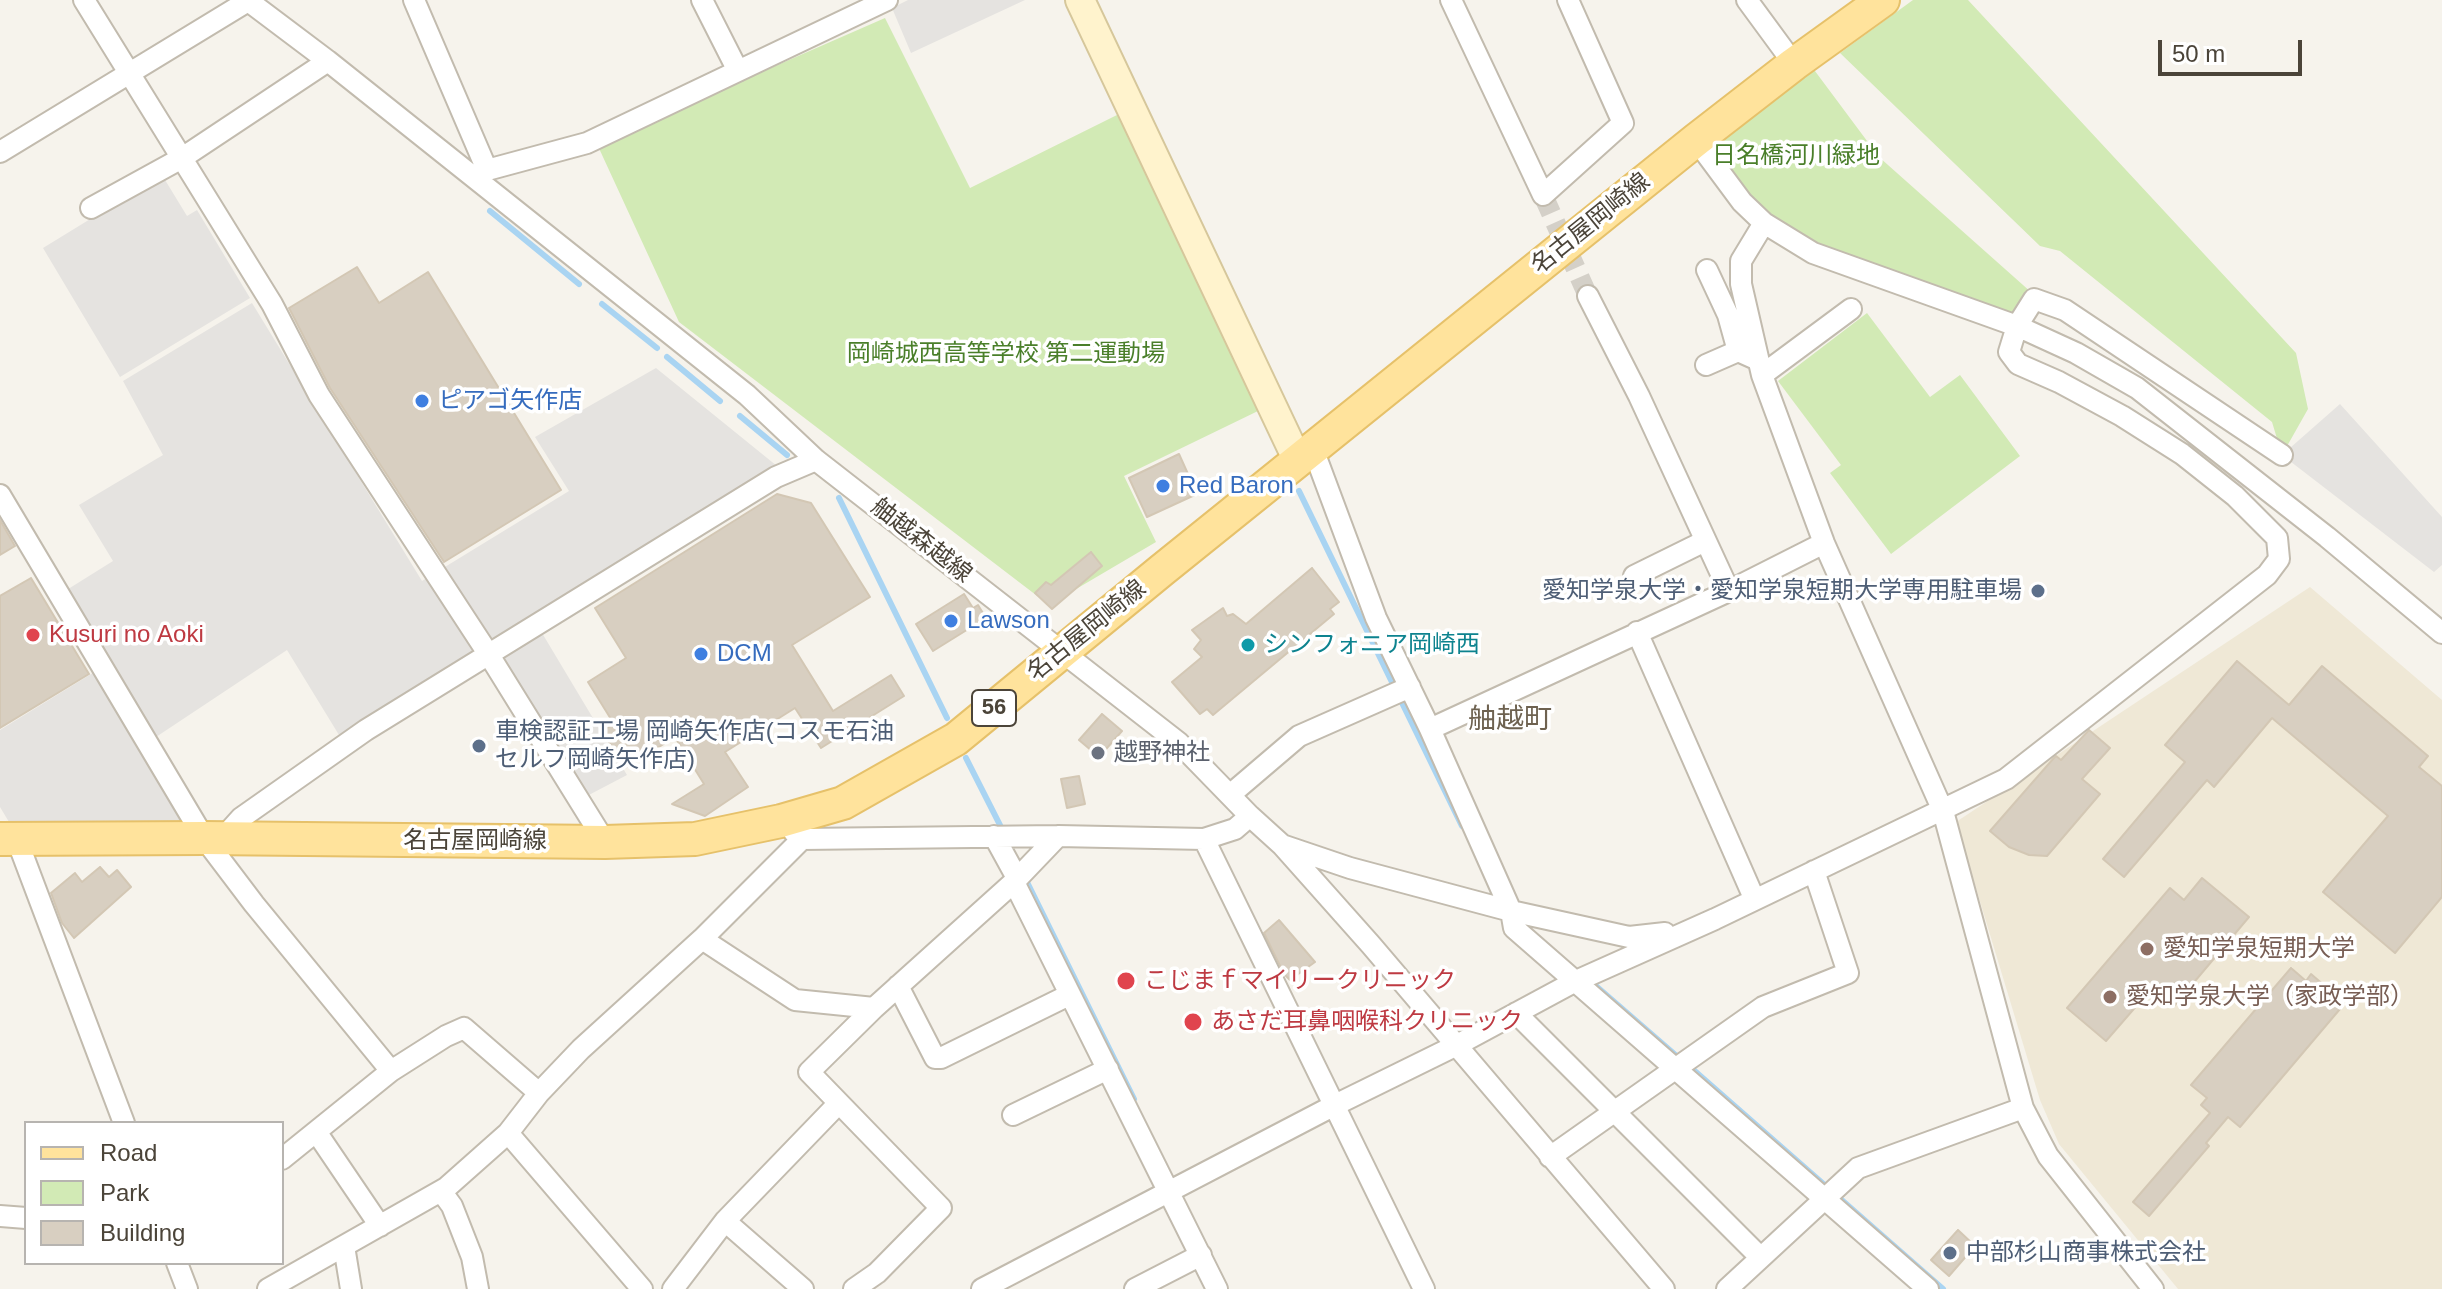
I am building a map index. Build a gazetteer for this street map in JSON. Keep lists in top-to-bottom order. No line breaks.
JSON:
{"streets":{"main road":["名古屋岡崎線","56"],"street":["舳越森越線"]},"crossings":[["名古屋岡崎線","舳越森越線"]],"districts":["舳越町"],"parks":["日名橋河川緑地","岡崎城西高等学校 第二運動場"],"places":["ピアゴ矢作店","Red Baron","愛知学泉大学・愛知学泉短期大学専用駐車場","Lawson","Kusuri no Aoki","シンフォニア岡崎西","DCM","車検認証工場 岡崎矢作店(コスモ石油 セルフ岡崎矢作店)","越野神社","愛知学泉短期大学","こじまｆマイリークリニック","愛知学泉大学（家政学部）","あさだ耳鼻咽喉科クリニック","中部杉山商事株式会社"],"legend":["Road","Park","Building"],"scale_bar":"50 m"}
